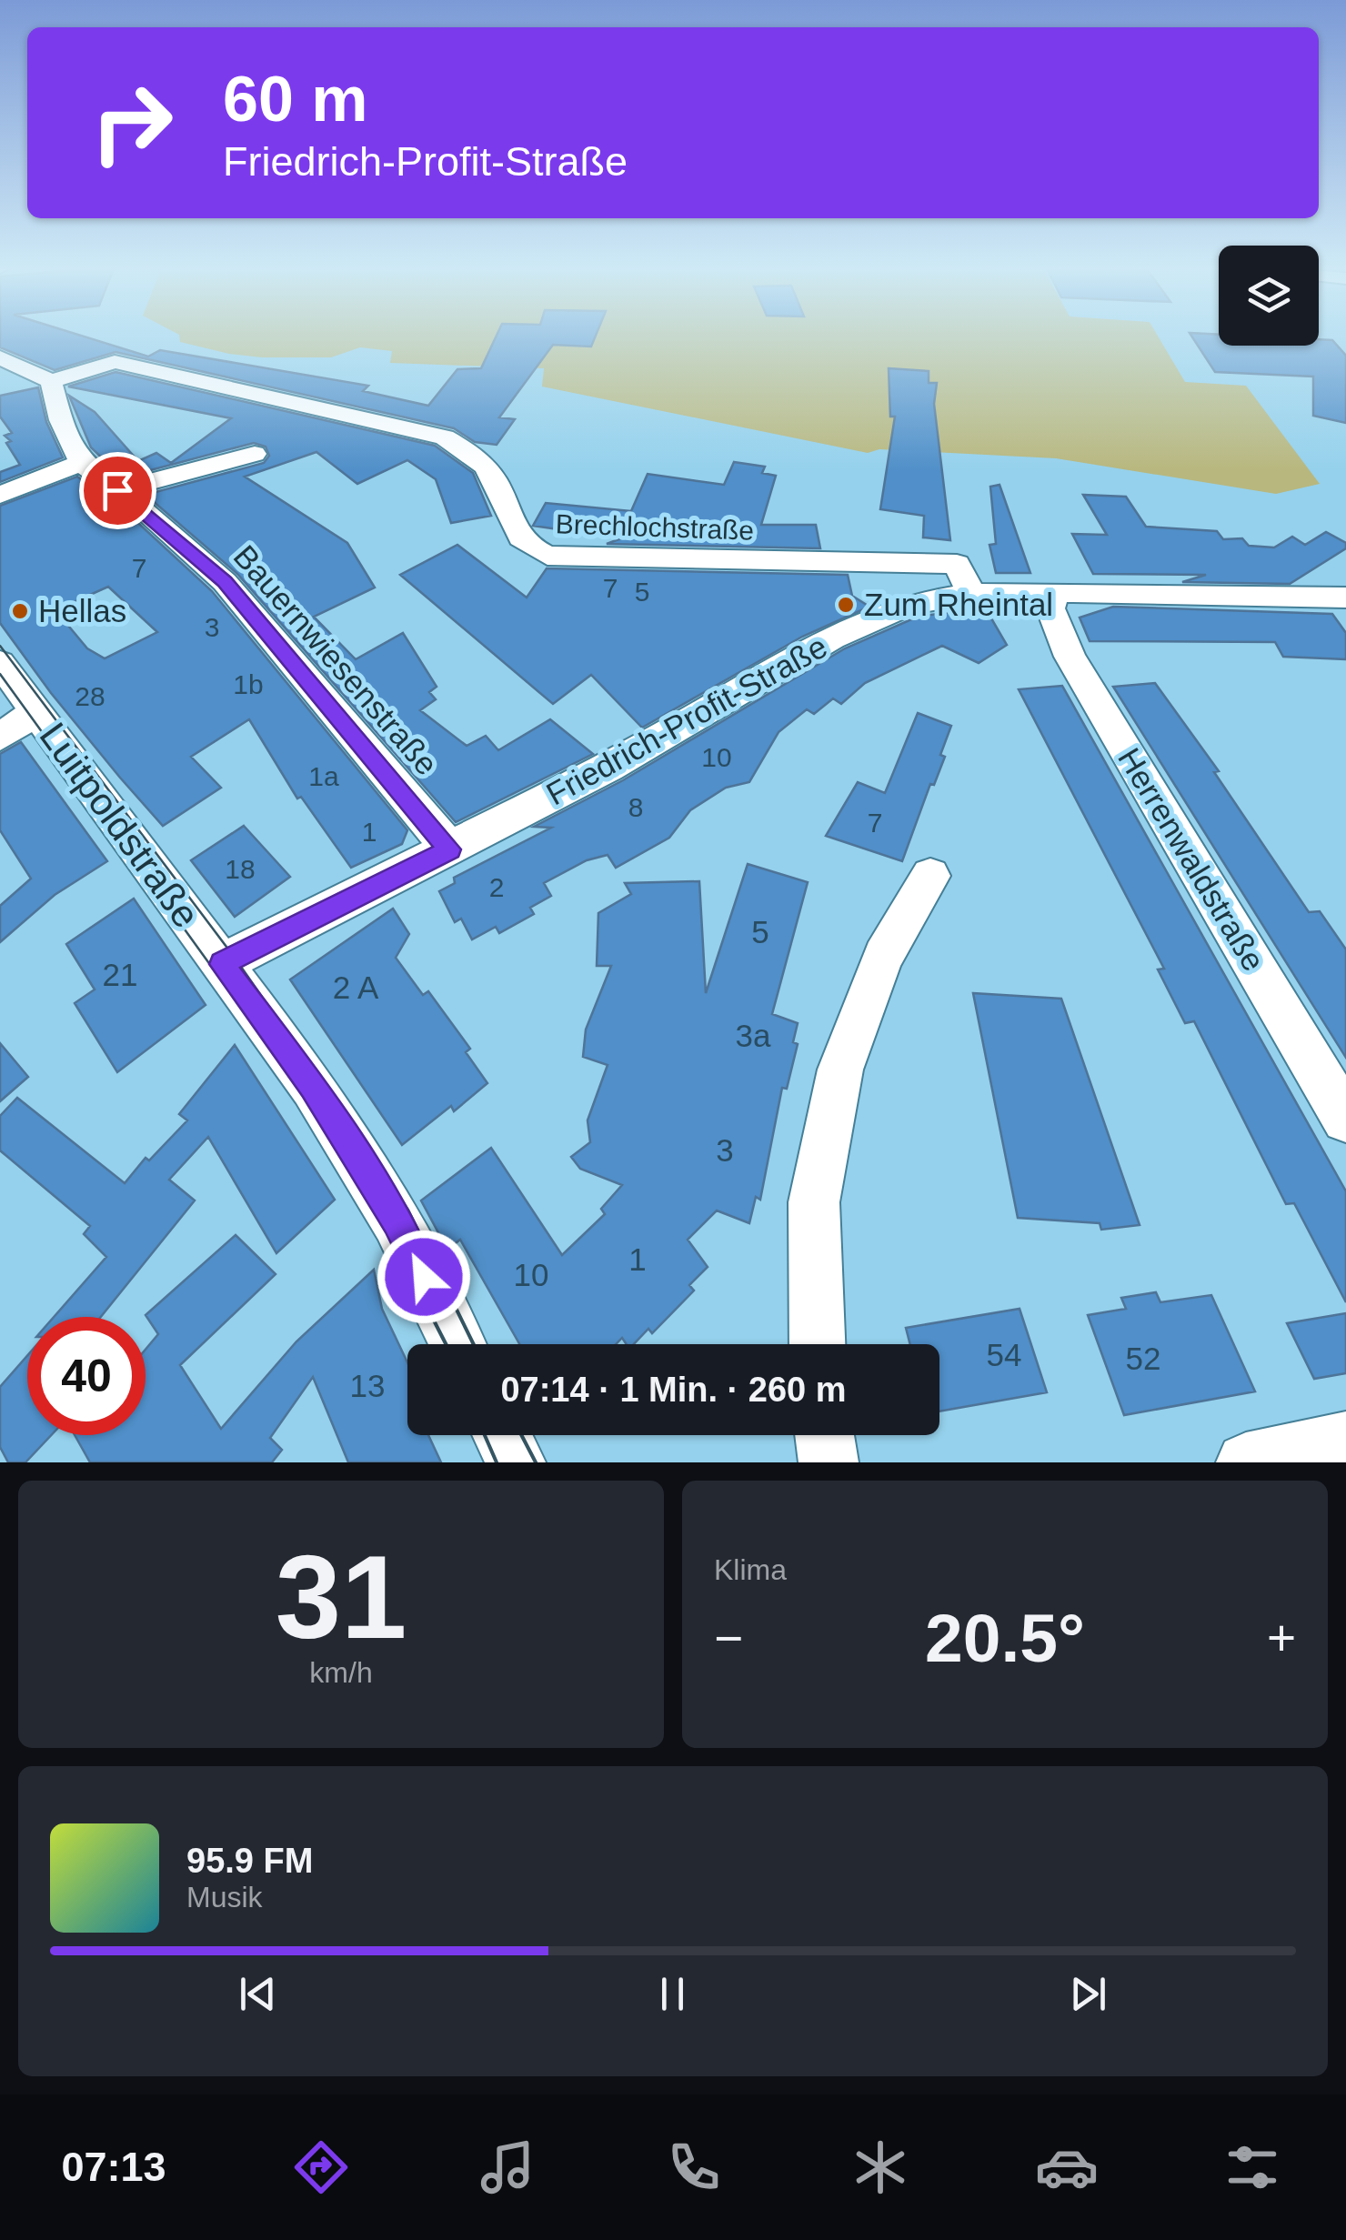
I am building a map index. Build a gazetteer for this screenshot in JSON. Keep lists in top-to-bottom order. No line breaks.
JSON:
{"streets":{"street":["Brechlochstraße","Bauernwiesenstraße","Friedrich-Profit-Straße","Luitpoldstraße","Herrenwaldstraße"]},"crossings":[["Brechlochstraße","Bauernwiesenstraße"],["Brechlochstraße","Friedrich-Profit-Straße"],["Bauernwiesenstraße","Friedrich-Profit-Straße"],["Friedrich-Profit-Straße","Luitpoldstraße"],["Friedrich-Profit-Straße","Herrenwaldstraße"]],"places":["Zum Rheintal","Hellas"],"house_numbers":["7","7","5","3","1b","28","10","1a","8","7","1","18","2","5","21","2 A","3a","3","1","10","54","52","13"],"page":{"turn":["60 m","Friedrich-Profit-Straße"],"limit":"40","trip":"07:14 · 1 Min. · 260 m","tile":[["31","km/h"],"Klima"],"heat":["−","20.5°","+"],"song":["95.9 FM","Musik"],"tabs":"07:13"}}
